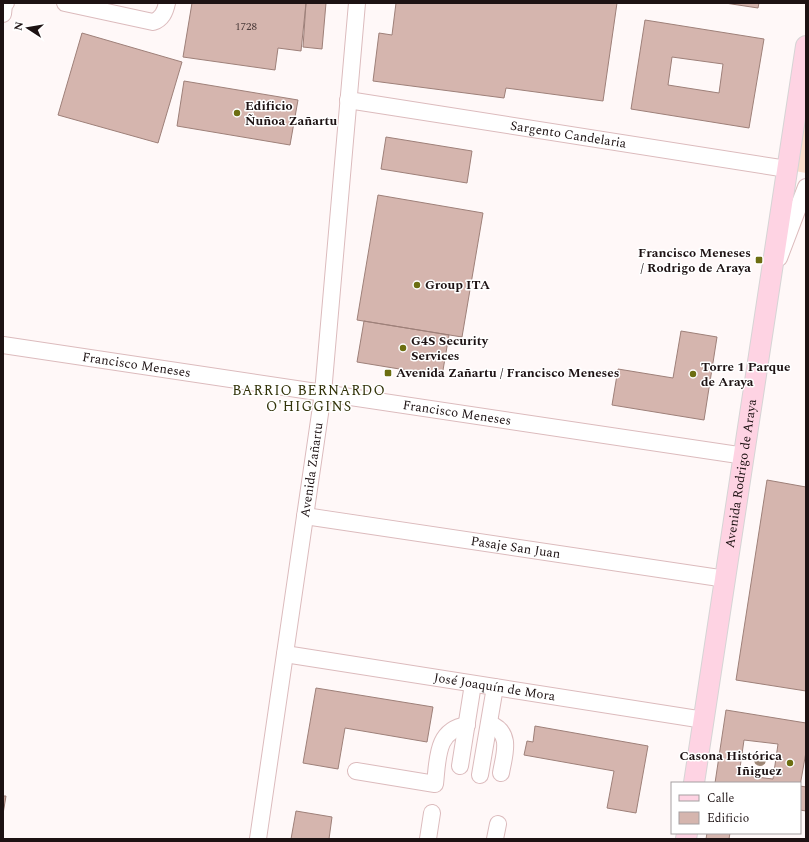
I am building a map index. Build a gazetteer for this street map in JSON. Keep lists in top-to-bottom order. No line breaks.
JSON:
{"streets":{"main road":["Avenida Rodrigo de Araya"],"street":["Sargento Candelaria","Francisco Meneses","Avenida Zañartu","Pasaje San Juan","José Joaquín de Mora"]},"crossings":[["Sargento Candelaria","Avenida Zañartu"],["Sargento Candelaria","Avenida Rodrigo de Araya"],["Francisco Meneses","Avenida Zañartu"],["Francisco Meneses","Avenida Rodrigo de Araya"],["Avenida Zañartu","Pasaje San Juan"],["Avenida Zañartu","José Joaquín de Mora"],["Avenida Rodrigo de Araya","Pasaje San Juan"],["Avenida Rodrigo de Araya","José Joaquín de Mora"]],"districts":["BARRIO BERNARDO O'HIGGINS"],"places":{"other":["Edificio Ñuñoa Zañartu","Group ITA","G4S Security Services","Torre 1 Parque de Araya","Casona Histórica Iñiguez"],"transit":["Francisco Meneses / Rodrigo de Araya","Avenida Zañartu / Francisco Meneses"]},"house_numbers":["1728"],"legend":["Calle","Edificio"],"north":"left"}
